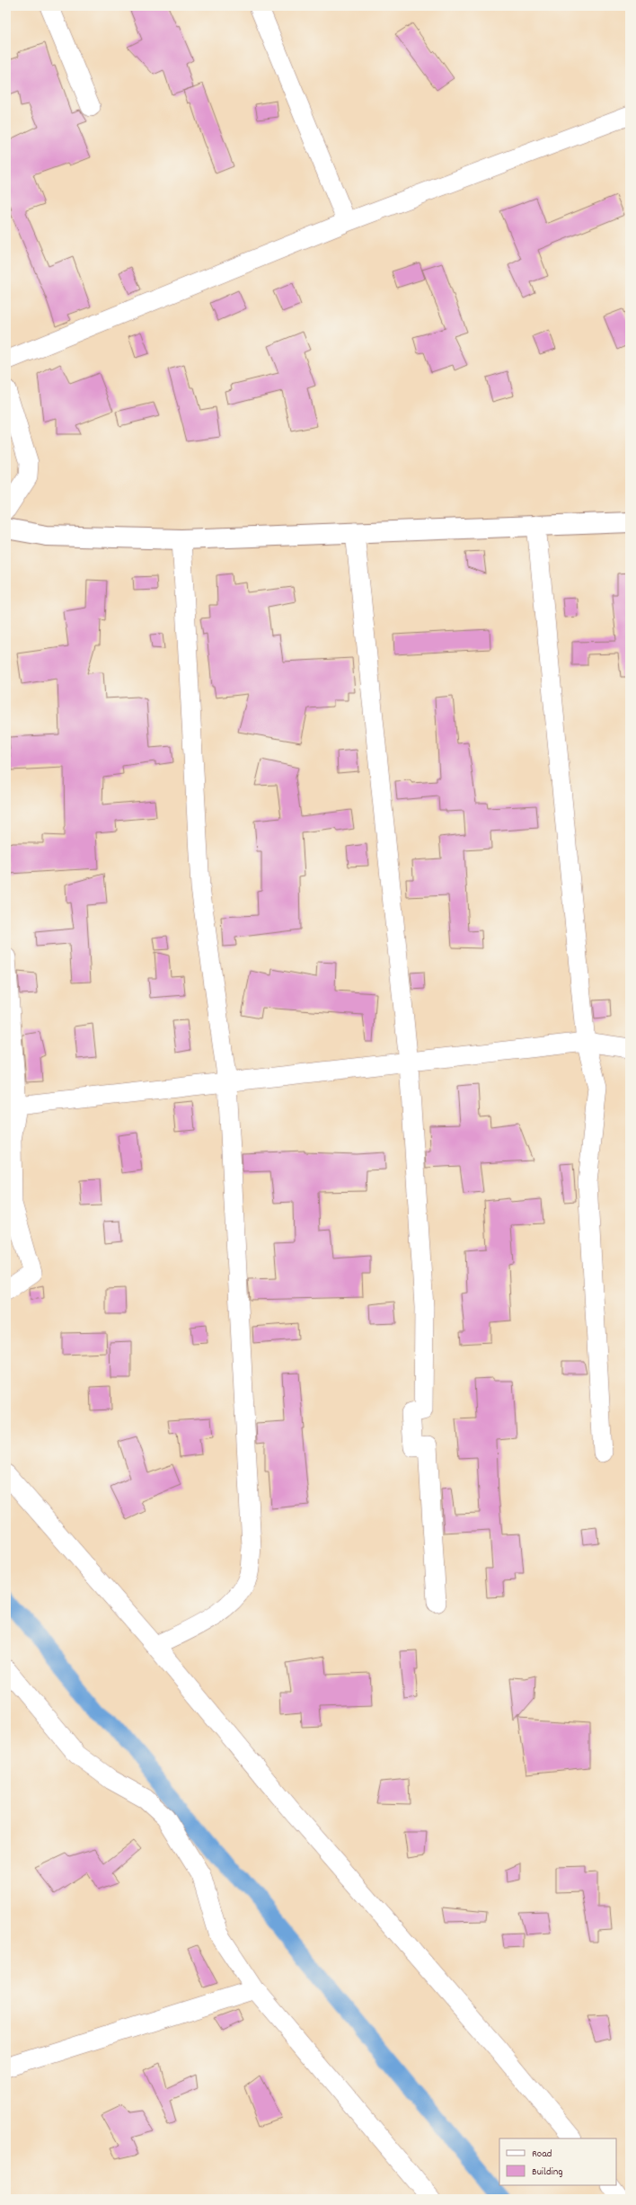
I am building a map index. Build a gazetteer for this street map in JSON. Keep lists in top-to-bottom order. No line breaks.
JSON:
{"legend":["Road","Building"]}
